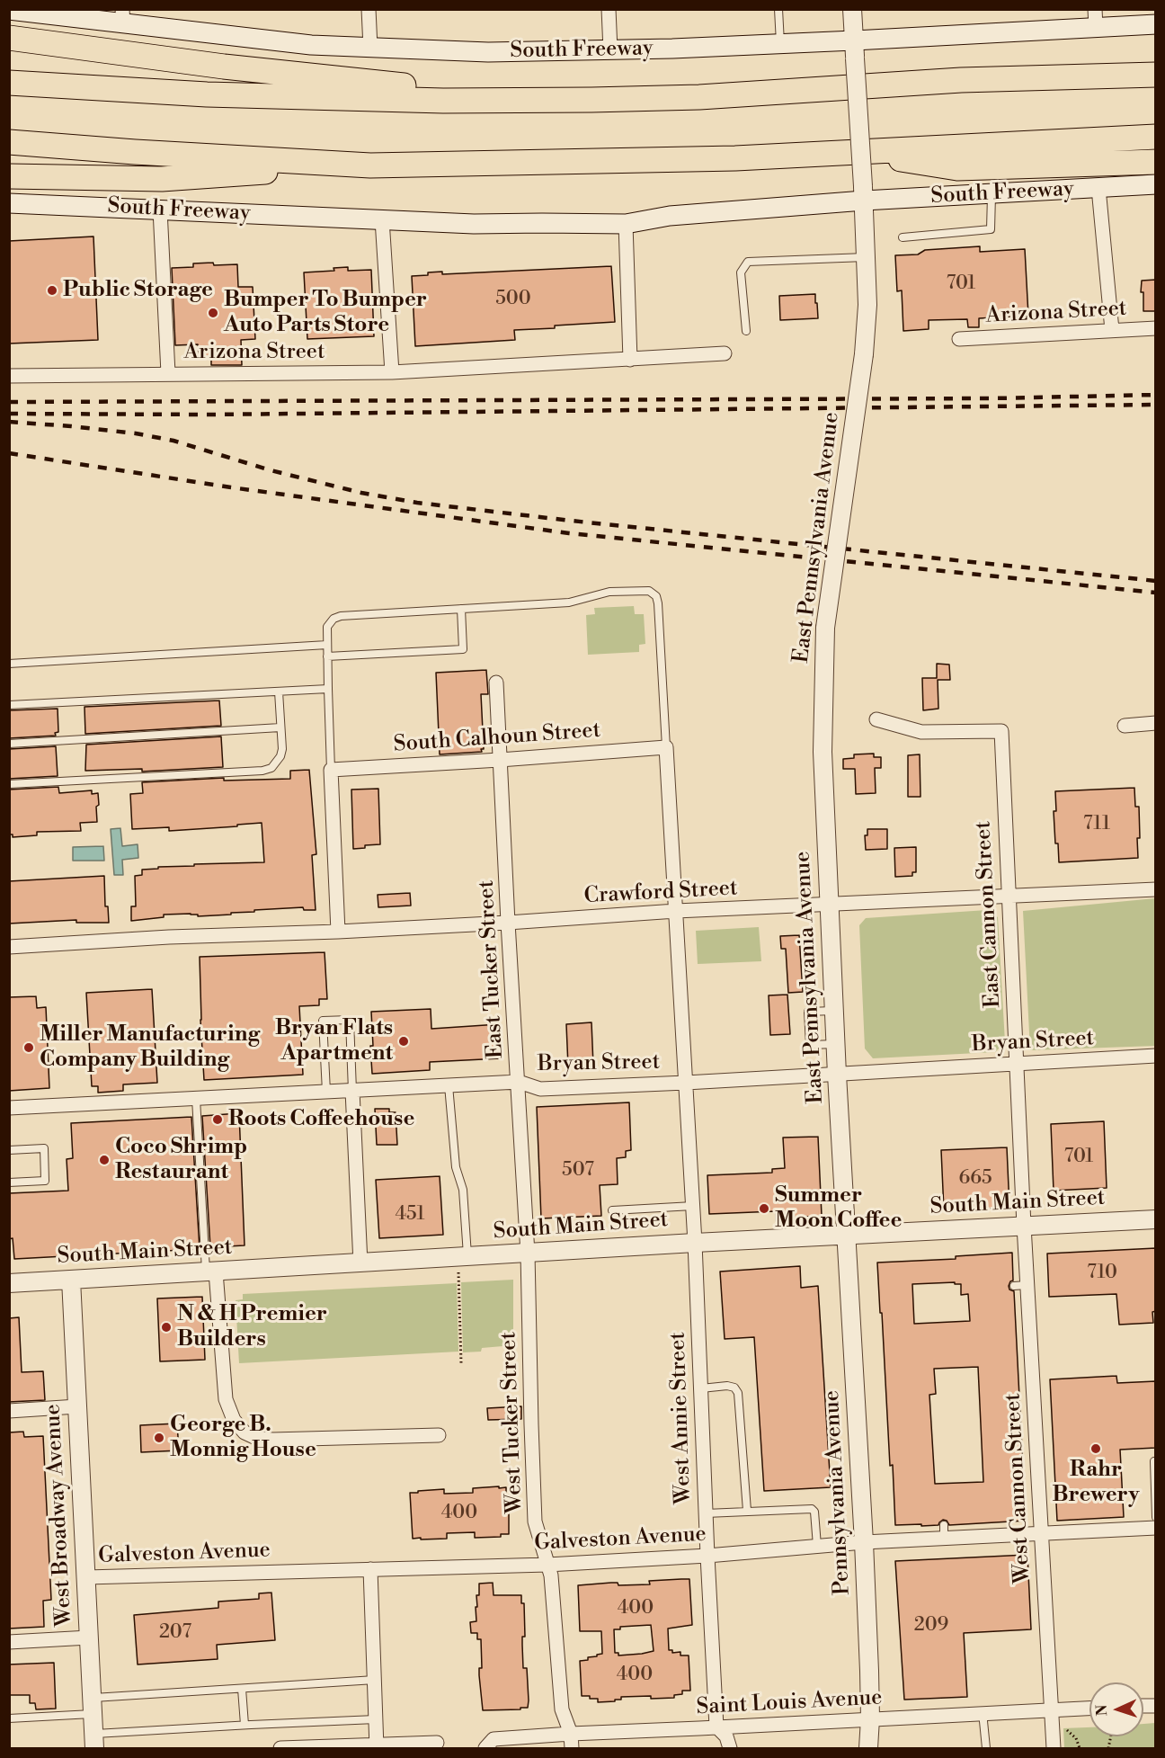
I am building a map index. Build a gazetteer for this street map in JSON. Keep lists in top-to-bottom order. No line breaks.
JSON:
{"streets":{"main road":["South Freeway"],"street":["Arizona Street","East Pennsylvania Avenue","South Calhoun Street","Crawford Street","East Cannon Street","East Tucker Street","Bryan Street","South Main Street","West Annie Street","West Tucker Street","West Cannon Street","Pennsylvania Avenue","West Broadway Avenue","Galveston Avenue","Saint Louis Avenue"]},"crossings":[["South Freeway","East Pennsylvania Avenue"],["East Pennsylvania Avenue","Crawford Street"],["East Pennsylvania Avenue","Bryan Street"],["East Pennsylvania Avenue","South Main Street"],["East Pennsylvania Avenue","Pennsylvania Avenue"],["South Calhoun Street","East Tucker Street"],["South Calhoun Street","West Annie Street"],["Crawford Street","East Cannon Street"],["Crawford Street","East Tucker Street"],["Crawford Street","West Annie Street"],["East Cannon Street","Bryan Street"],["East Cannon Street","South Main Street"],["East Cannon Street","West Cannon Street"],["East Tucker Street","Bryan Street"],["East Tucker Street","South Main Street"],["East Tucker Street","West Tucker Street"],["Bryan Street","West Annie Street"],["South Main Street","West Annie Street"],["South Main Street","West Tucker Street"],["South Main Street","West Cannon Street"],["South Main Street","Pennsylvania Avenue"],["South Main Street","West Broadway Avenue"],["West Annie Street","Galveston Avenue"],["West Annie Street","Saint Louis Avenue"],["West Tucker Street","Galveston Avenue"],["West Tucker Street","Saint Louis Avenue"],["West Cannon Street","Galveston Avenue"],["West Cannon Street","Saint Louis Avenue"],["Pennsylvania Avenue","Galveston Avenue"],["Pennsylvania Avenue","Saint Louis Avenue"],["West Broadway Avenue","Galveston Avenue"]],"places":["Public Storage","Bumper To Bumper Auto Parts Store","Bryan Flats Apartment","Miller Manufacturing Company Building","Roots Coffeehouse","Coco Shrimp Restaurant","Summer Moon Coffee","N & H Premier Builders","George B. Monnig House","Rahr Brewery"],"house_numbers":["701","500","711","701","507","665","451","710","400","400","209","207","400"],"north":"left"}
